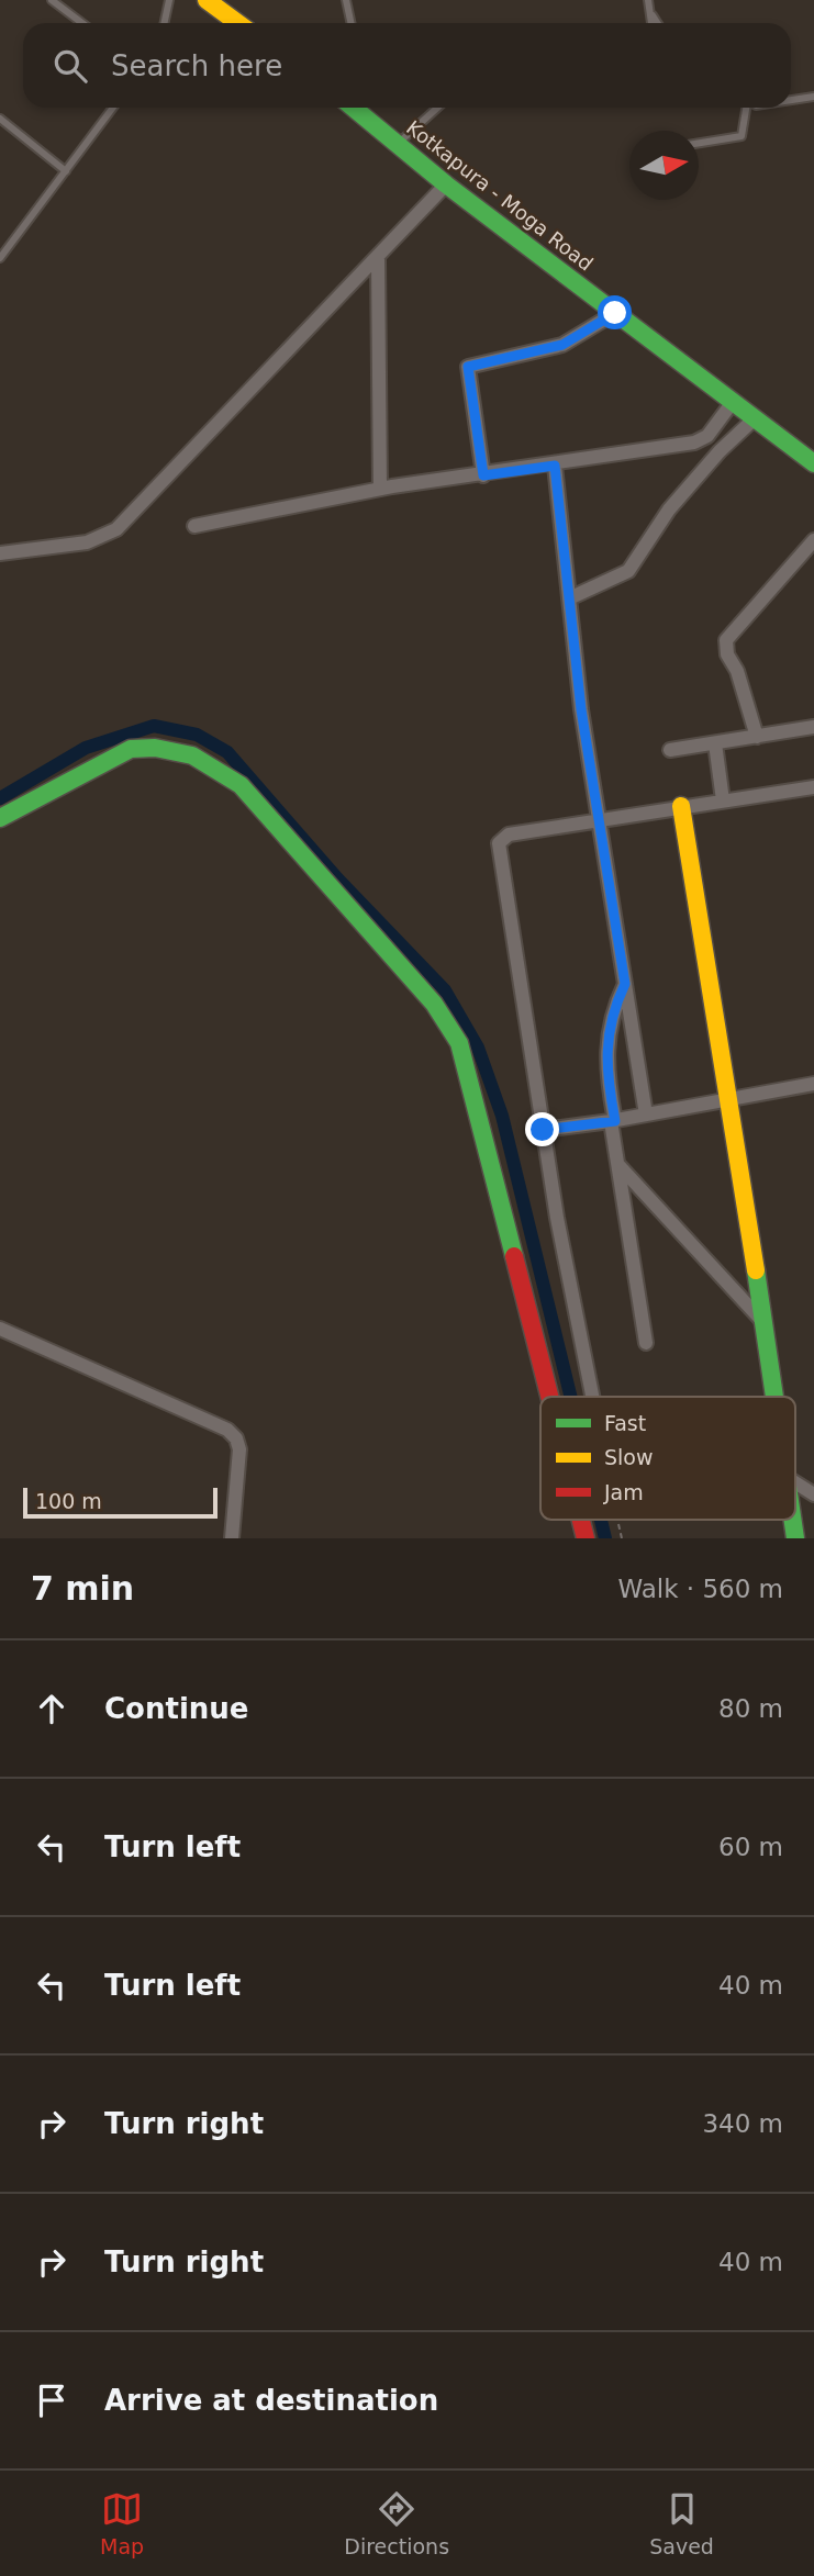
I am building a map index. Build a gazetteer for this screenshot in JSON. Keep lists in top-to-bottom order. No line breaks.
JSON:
{"streets":{"main road":["Kotkapura - Moga Road"]},"legend":["Fast","Slow","Jam"],"scale_bar":"100 m","north":"right","page":{"search":"Search here","scale":"100 m","heading":["7 min","Walk · 560 m"],"list":[["Continue","80 m"],["Turn left","60 m"],["Turn left","40 m"],["Turn right","340 m"],["Turn right","40 m"],"Arrive at destination"],"nav":["Map","Directions","Saved"]}}
